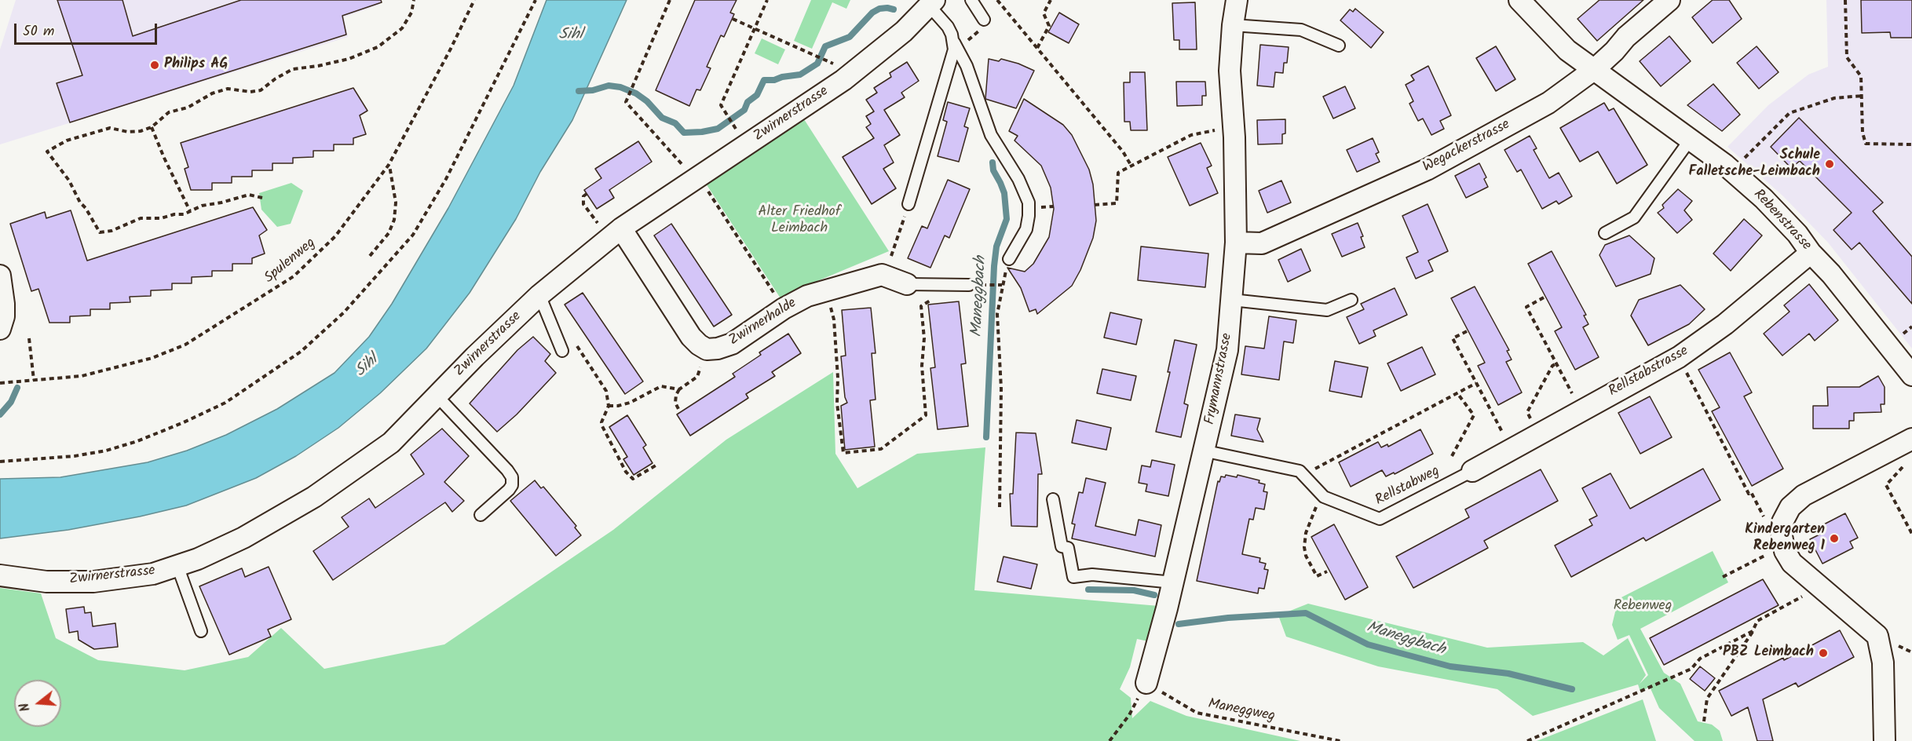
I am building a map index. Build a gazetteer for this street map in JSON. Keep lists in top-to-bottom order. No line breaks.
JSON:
{"streets":{"street":["Zwirnerstrasse","Wegackerstrasse","Rebenstrasse","Zwirnerhalde","Rellstabstrasse","Frymannstrasse"],"lane":["Rellstabweg"],"path":["Spulenweg","Maneggweg"]},"crossings":[["Wegackerstrasse","Rebenstrasse"],["Wegackerstrasse","Frymannstrasse"],["Rebenstrasse","Rellstabstrasse"],["Rellstabstrasse","Rellstabweg"],["Frymannstrasse","Maneggweg"]],"water":["Sihl","Maneggbach"],"parks":["Alter Friedhof Leimbach","Rebenweg"],"places":["Philips AG","Schule Falletsche-Leimbach","Kindergarten Rebenweg 1","PBZ Leimbach"],"scale_bar":"50 m","north":"left"}
